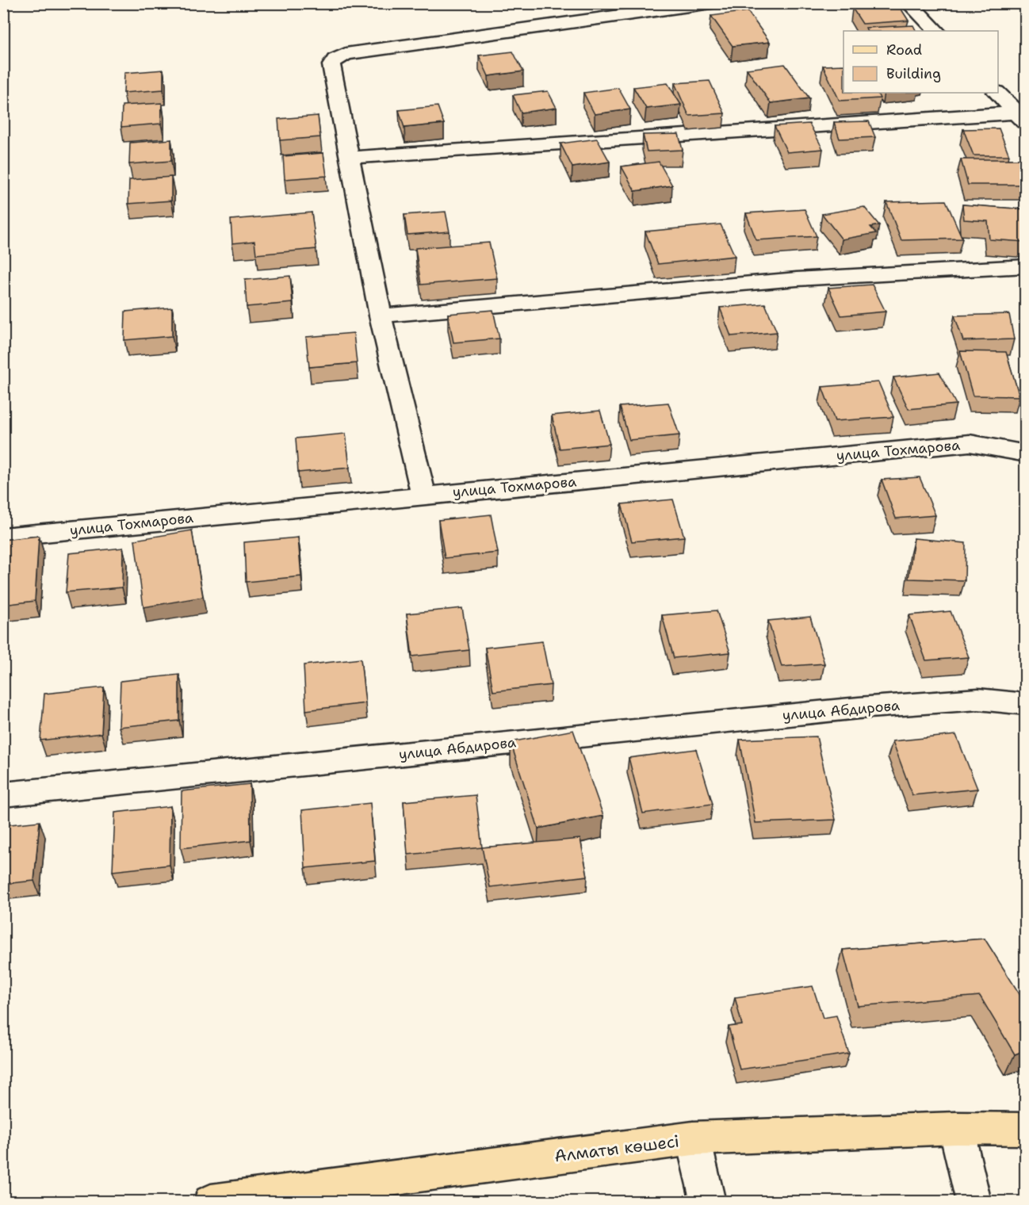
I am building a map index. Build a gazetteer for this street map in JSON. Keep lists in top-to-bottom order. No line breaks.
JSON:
{"streets":{"main road":["Алматы көшесі"],"street":["улица Тохмарова","улица Абдирова"]},"legend":["Road","Building"]}
